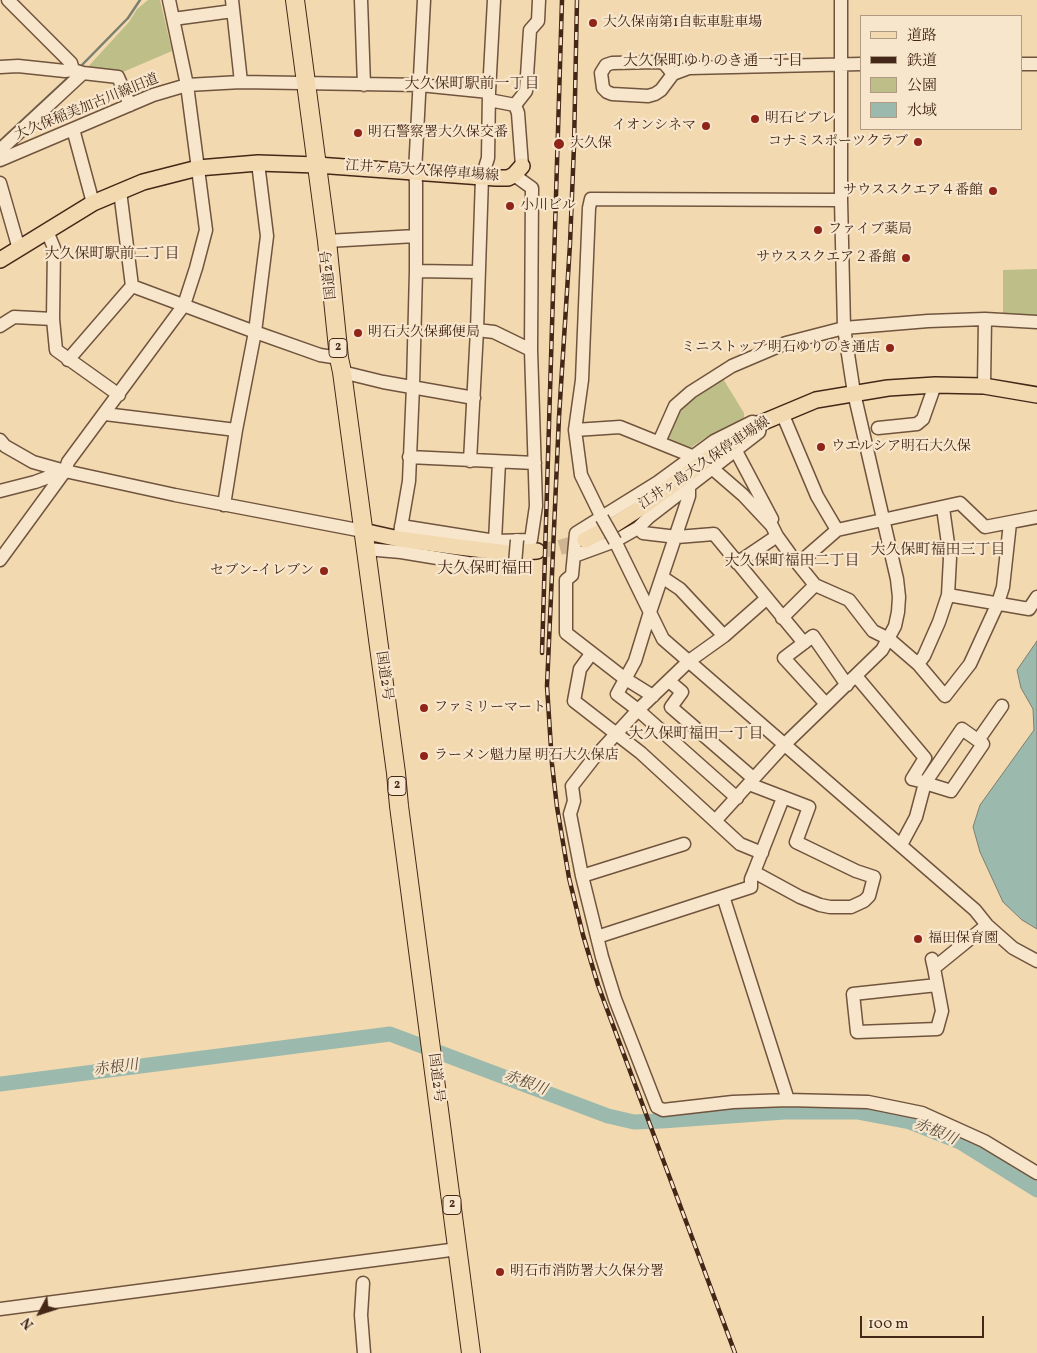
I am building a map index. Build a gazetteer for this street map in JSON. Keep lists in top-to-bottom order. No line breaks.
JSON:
{"streets":{"highway":["国道2号","2"],"main road":["江井ヶ島大久保停車場線"],"street":["大久保稲美加古川線旧道"]},"crossings":[["大久保稲美加古川線旧道","国道2号"],["江井ヶ島大久保停車場線","国道2号"]],"districts":["大久保町ゆりのき通一丁目","大久保町駅前一丁目","大久保町駅前二丁目","大久保町福田三丁目","大久保町福田二丁目","大久保町福田","大久保町福田一丁目"],"water":["赤根川"],"places":["大久保南第1自転車駐車場","明石ビブレ","イオンシネマ","明石警察署大久保交番","コナミスポーツクラブ","大久保","サウススクエア４番館","小川ビル","ファイブ薬局","サウススクエア２番館","明石大久保郵便局","ミニストップ 明石ゆりのき通店","ウエルシア明石大久保","セブン-イレブン","ファミリーマート","ラーメン魁力屋 明石大久保店","福田保育園","明石市消防署大久保分署"],"legend":["道路","鉄道","公園","水域"],"scale_bar":"100 m","north":"bottom left"}
